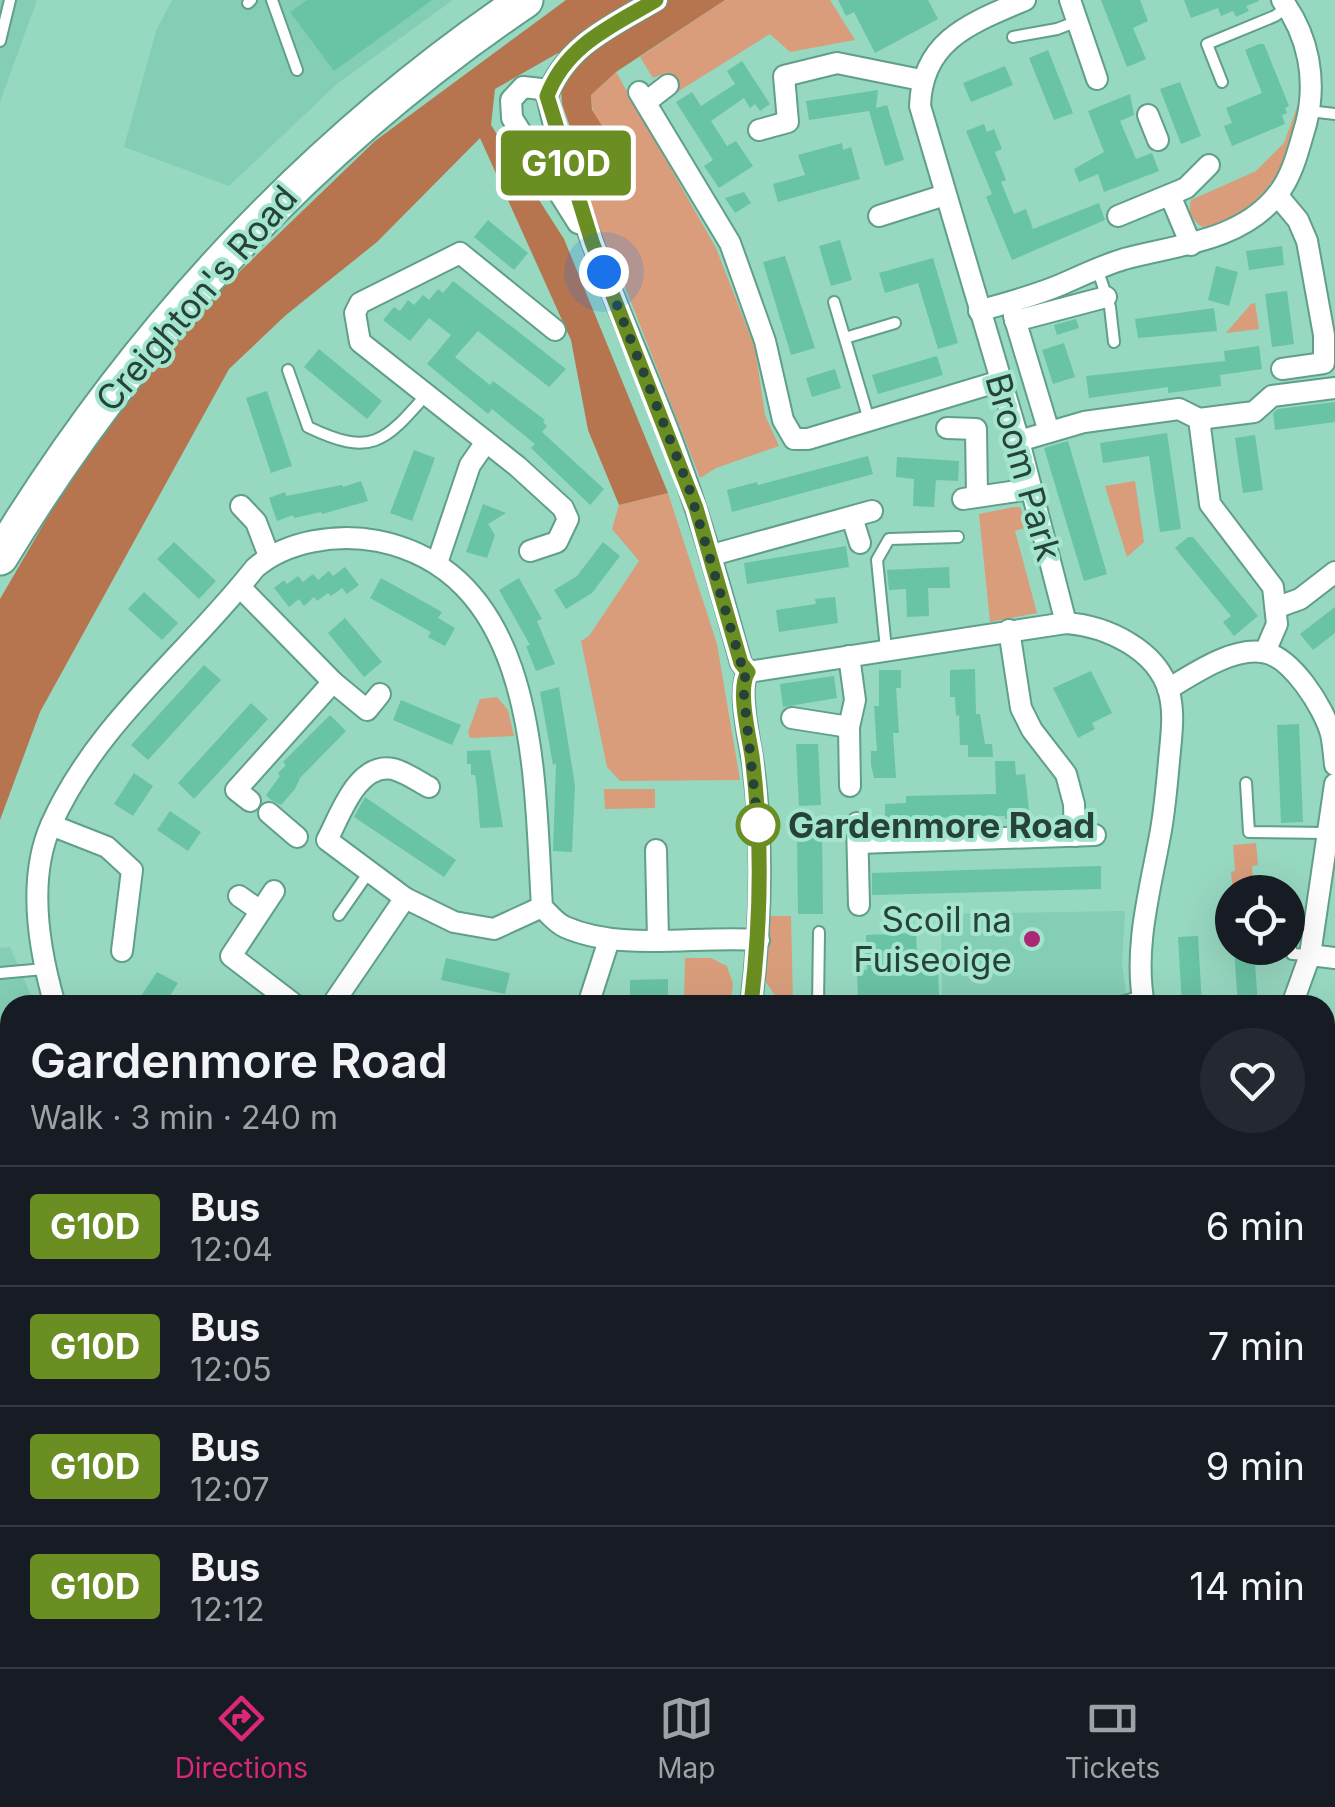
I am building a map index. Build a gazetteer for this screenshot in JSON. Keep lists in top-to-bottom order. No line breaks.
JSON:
{"streets":{"highway":["Creighton's Road"],"street":["Broom Park"]},"places":["Gardenmore Road","Scoil na Fuiseoige"],"lines":["bus line G10D"],"page":{"on_map":"G10D","heading":["Gardenmore Road","Walk · 3 min · 240 m"],"list":[{"mark":"G10D","name":"Bus","note":"12:04","value":"6 min"},{"mark":"G10D","name":"Bus","note":"12:05","value":"7 min"},{"mark":"G10D","name":"Bus","note":"12:07","value":"9 min"},{"mark":"G10D","name":"Bus","note":"12:12","value":"14 min"}],"tabs":["Directions","Map","Tickets"]}}
